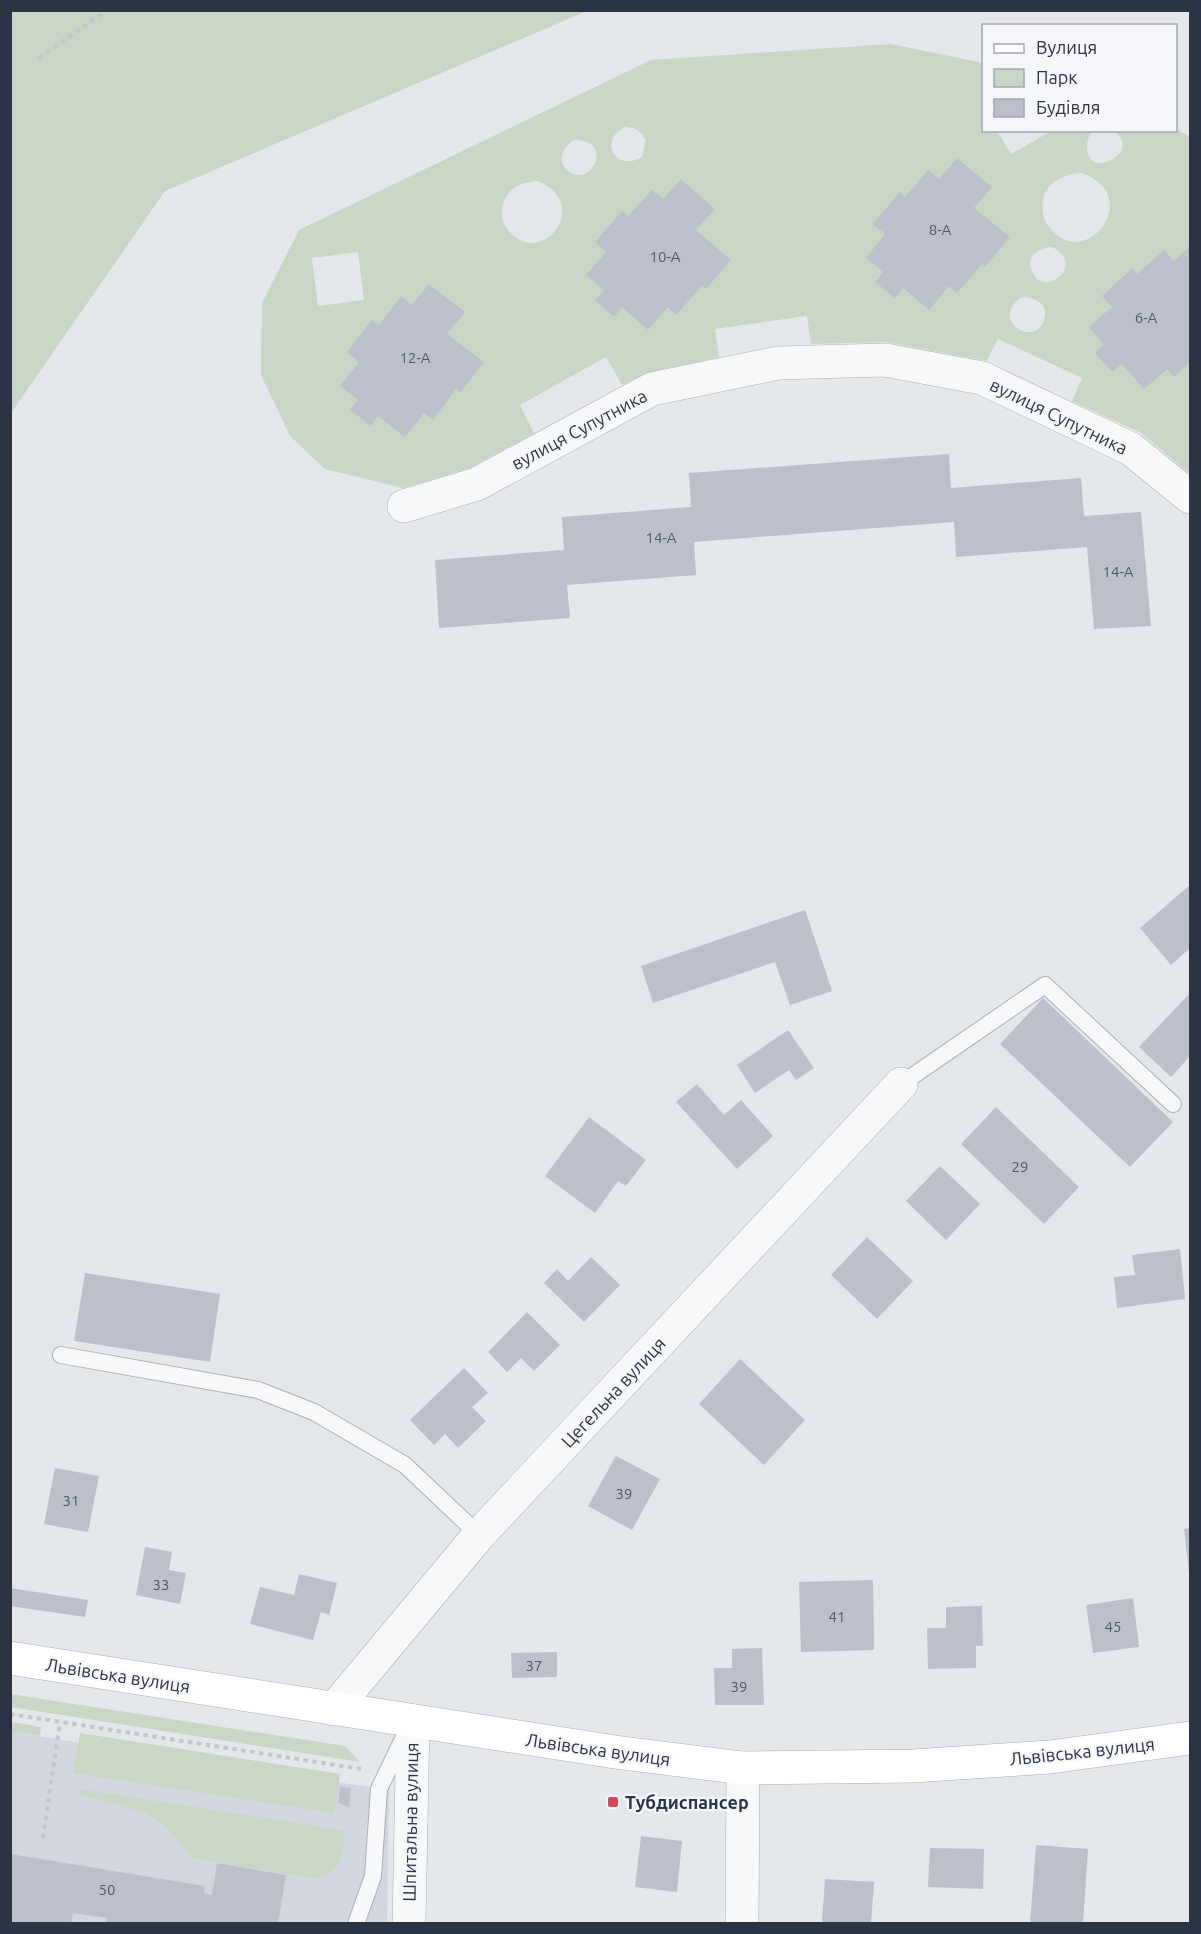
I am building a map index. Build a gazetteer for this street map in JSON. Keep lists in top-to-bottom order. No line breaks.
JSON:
{"streets":{"main road":["Львівська вулиця"],"street":["вулиця Супутника","Цегельна вулиця","Шпитальна вулиця"]},"crossings":[["Цегельна вулиця","Львівська вулиця"],["Львівська вулиця","Шпитальна вулиця"]],"places":{"transit":["Тубдиспансер"]},"house_numbers":["8-А","10-А","6-А","12-А","14-А","14-А","29","39","31","33","41","45","37","39","50"],"legend":["Вулиця","Парк","Будівля"]}
